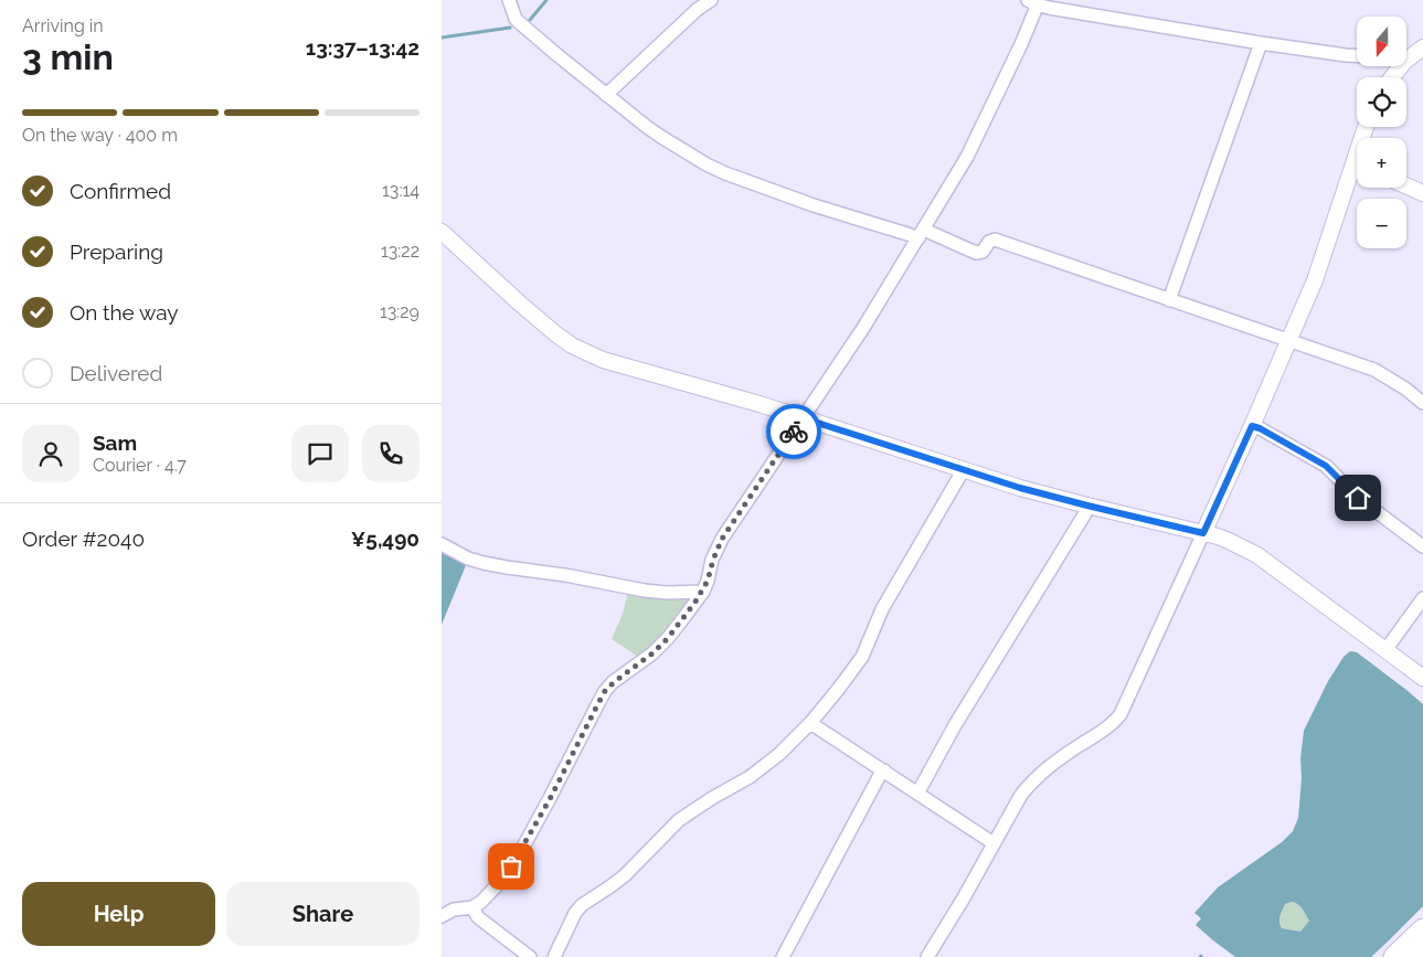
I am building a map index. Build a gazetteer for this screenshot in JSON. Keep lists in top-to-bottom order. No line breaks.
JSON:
{"north":"bottom","page":{"heading":["3 min","Arriving in","13:37–13:42"],"panel":["Sam","Courier · 4.7","Order #2040","¥5,490"],"map_buttons":["+","−"],"bar":"On the way · 400 m","list":[["Confirmed","13:14"],["Preparing","13:22"],["On the way","13:29"],"Delivered"],"buttons":["Help","Share"]}}
